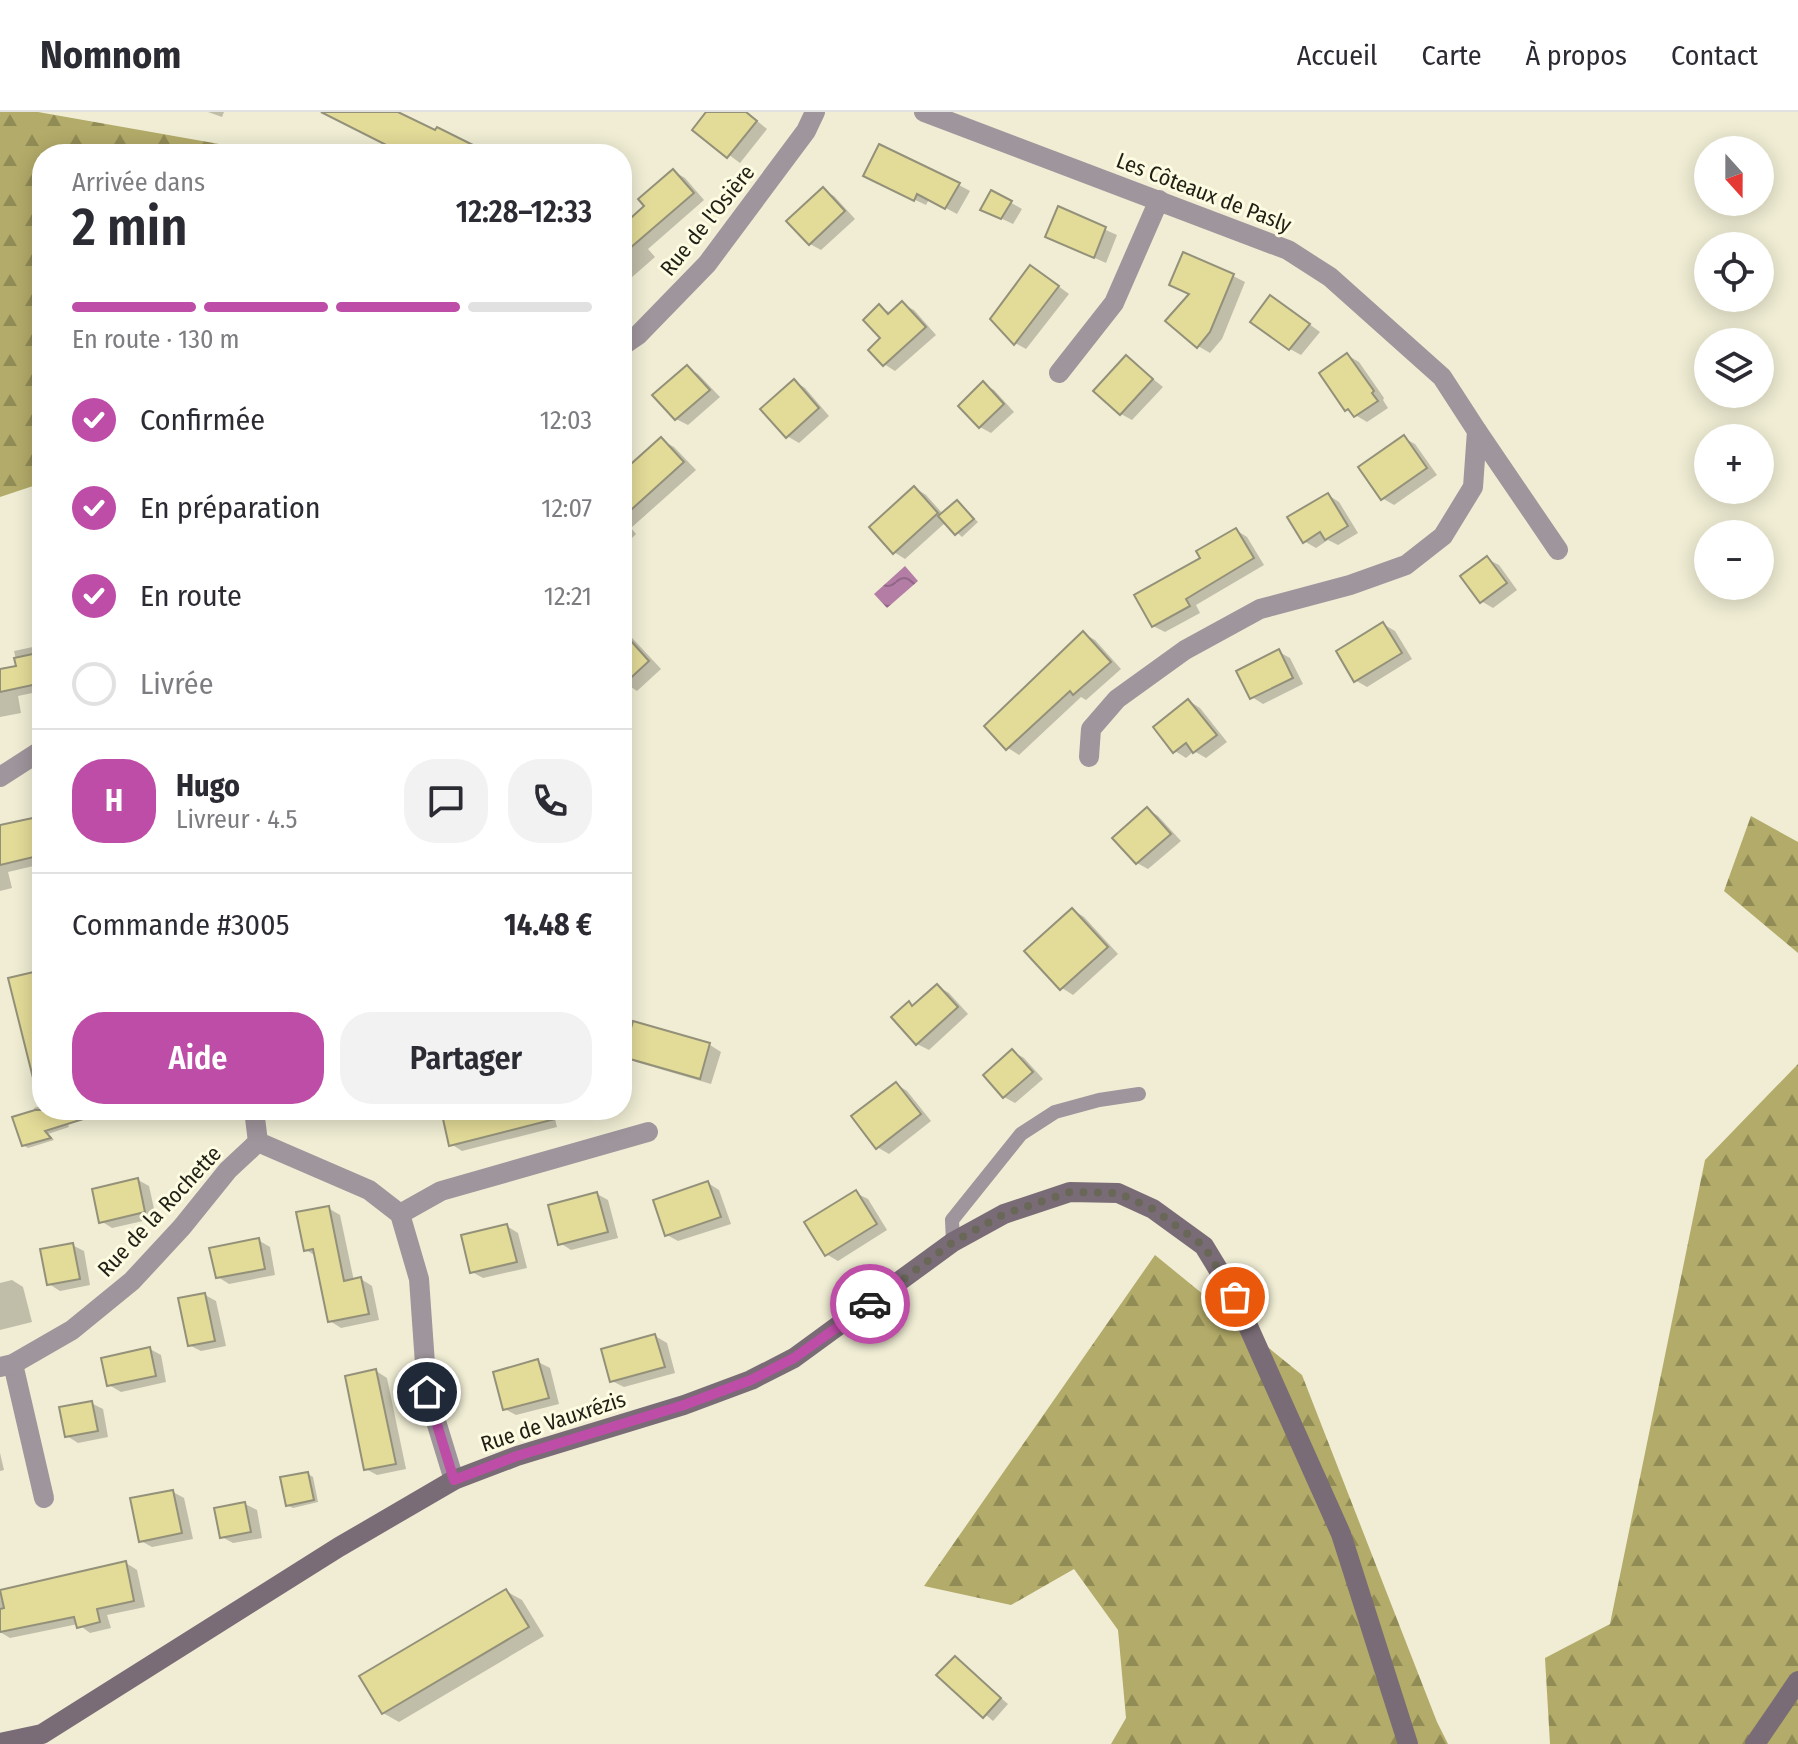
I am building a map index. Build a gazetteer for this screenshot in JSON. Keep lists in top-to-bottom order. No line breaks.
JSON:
{"streets":{"street":["Les Côteaux de Pasly","Rue de l'Osière","Rue de la Rochette","Rue de Vauxrézis"]},"north":"bottom","page":{"header":"Nomnom","nav":["Accueil","Carte","À propos","Contact"],"map_buttons":["+","−"],"heading":["2 min","Arrivée dans","12:28–12:33"],"panel":["Hugo","Livreur · 4.5","Commande #3005","14.48 €"],"bar":"En route · 130 m","list":[["Confirmée","12:03"],["En préparation","12:07"],["En route","12:21"],"Livrée"],"round":"H","buttons":["Aide","Partager"]}}
